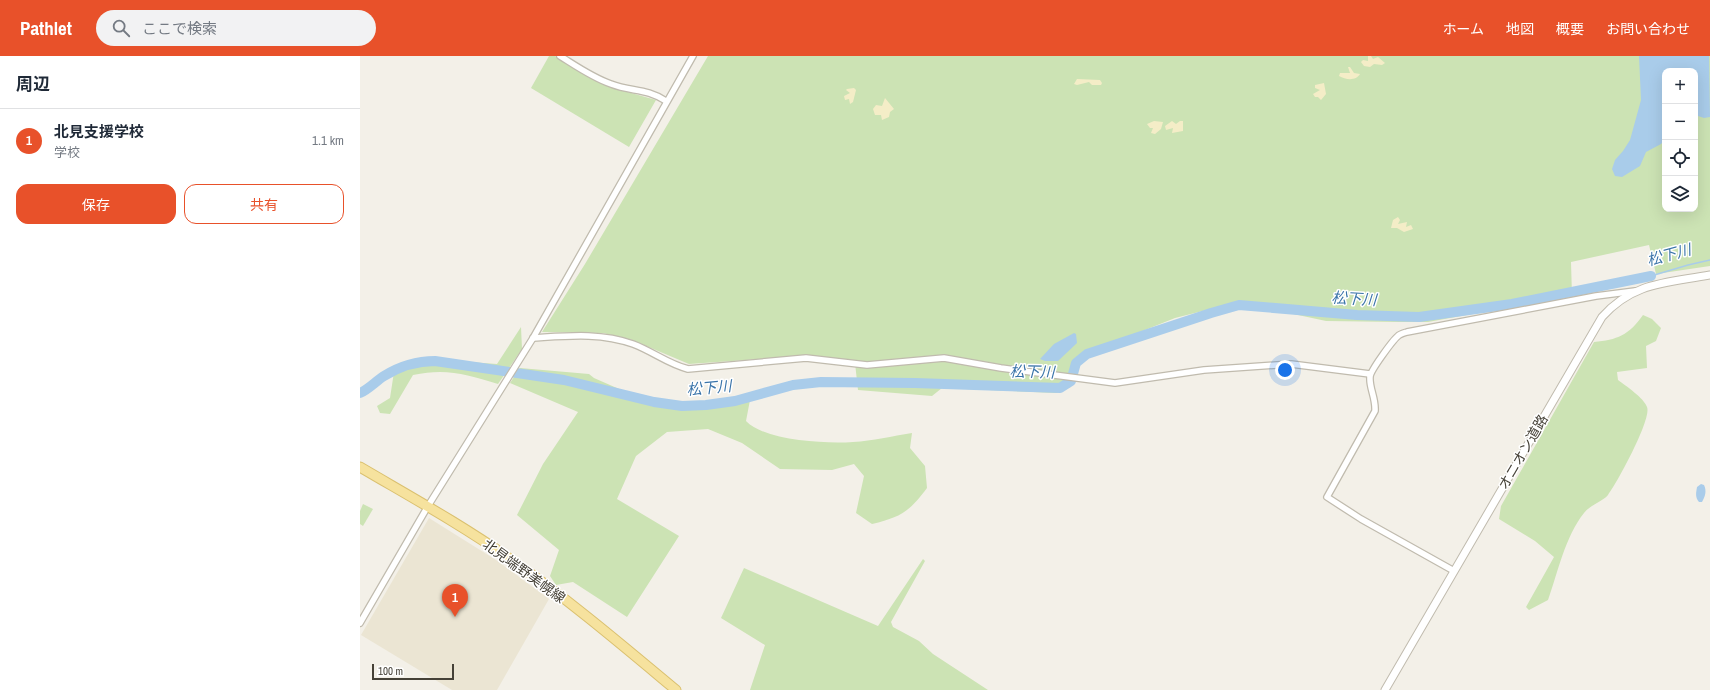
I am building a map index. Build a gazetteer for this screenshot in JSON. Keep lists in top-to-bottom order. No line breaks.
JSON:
{"streets":{"main road":["北見端野美幌線"],"street":["オニオン道路"]},"water":["松下川"],"scale_bar":"100 m","page":{"header":"Pathlet","search":"ここで検索","nav":["ホーム","地図","概要","お問い合わせ"],"heading":"周辺","map_buttons":["+","−"],"list":[{"mark":"1","name":"北見支援学校","note":"学校","value":"1.1 km"}],"buttons":["保存","共有"],"pins":"1","scale":"100 m"}}
